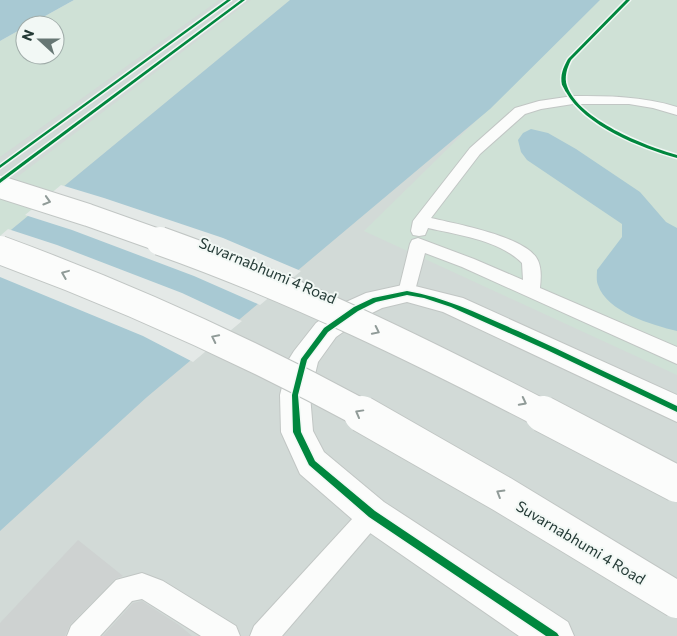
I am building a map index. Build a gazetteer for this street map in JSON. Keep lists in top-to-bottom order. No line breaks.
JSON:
{"streets":{"street":["Suvarnabhumi 4 Road"]},"north":"left"}
